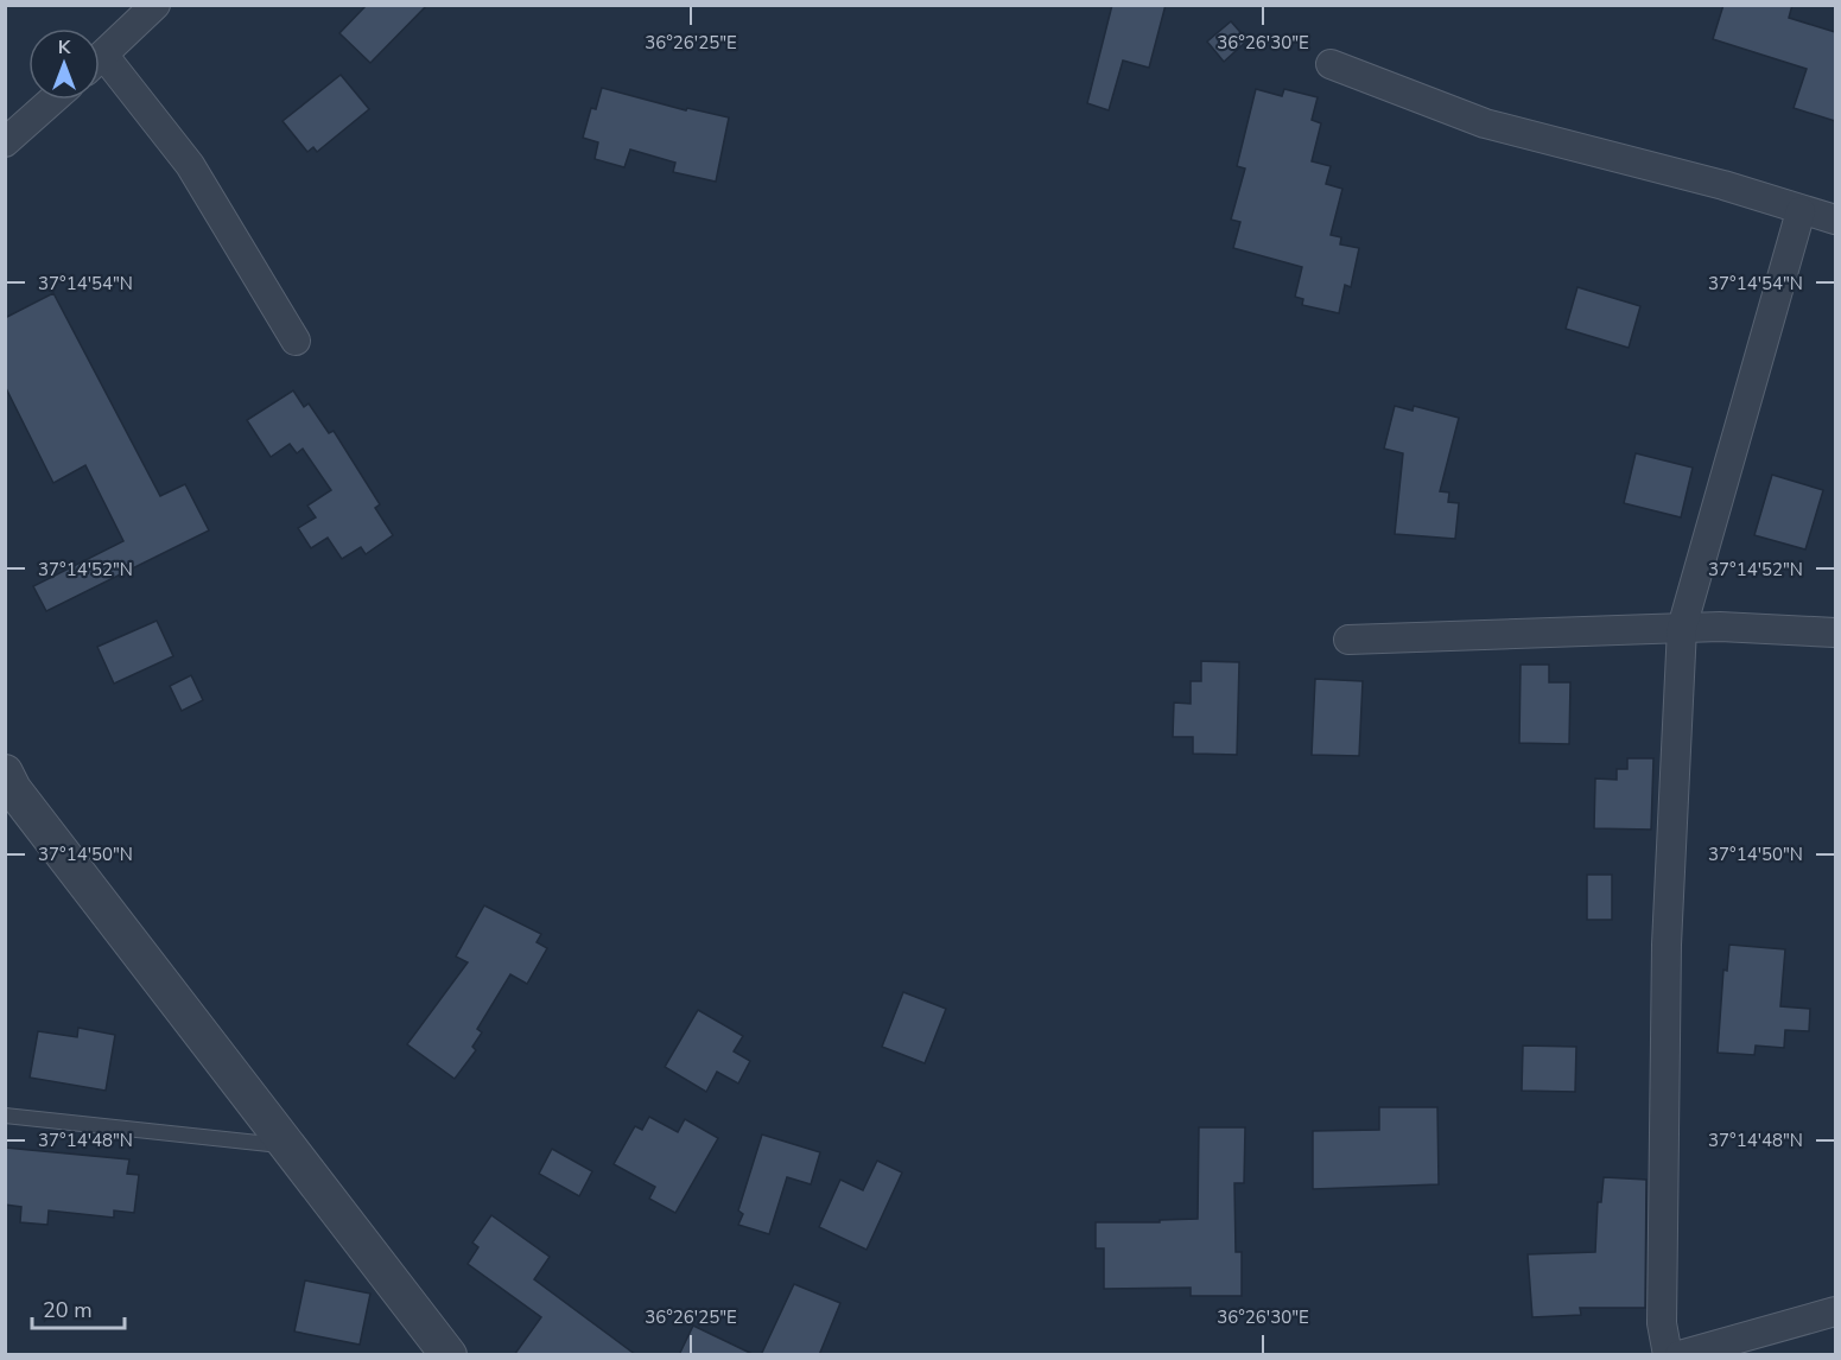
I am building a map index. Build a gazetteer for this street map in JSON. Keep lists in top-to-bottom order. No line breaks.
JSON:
{"scale_bar":"20 m","north":"top","coordinates":["36°26'25\"E","36°26'30\"E","37°14'54\"N","37°14'52\"N","37°14'50\"N","37°14'48\"N"]}
